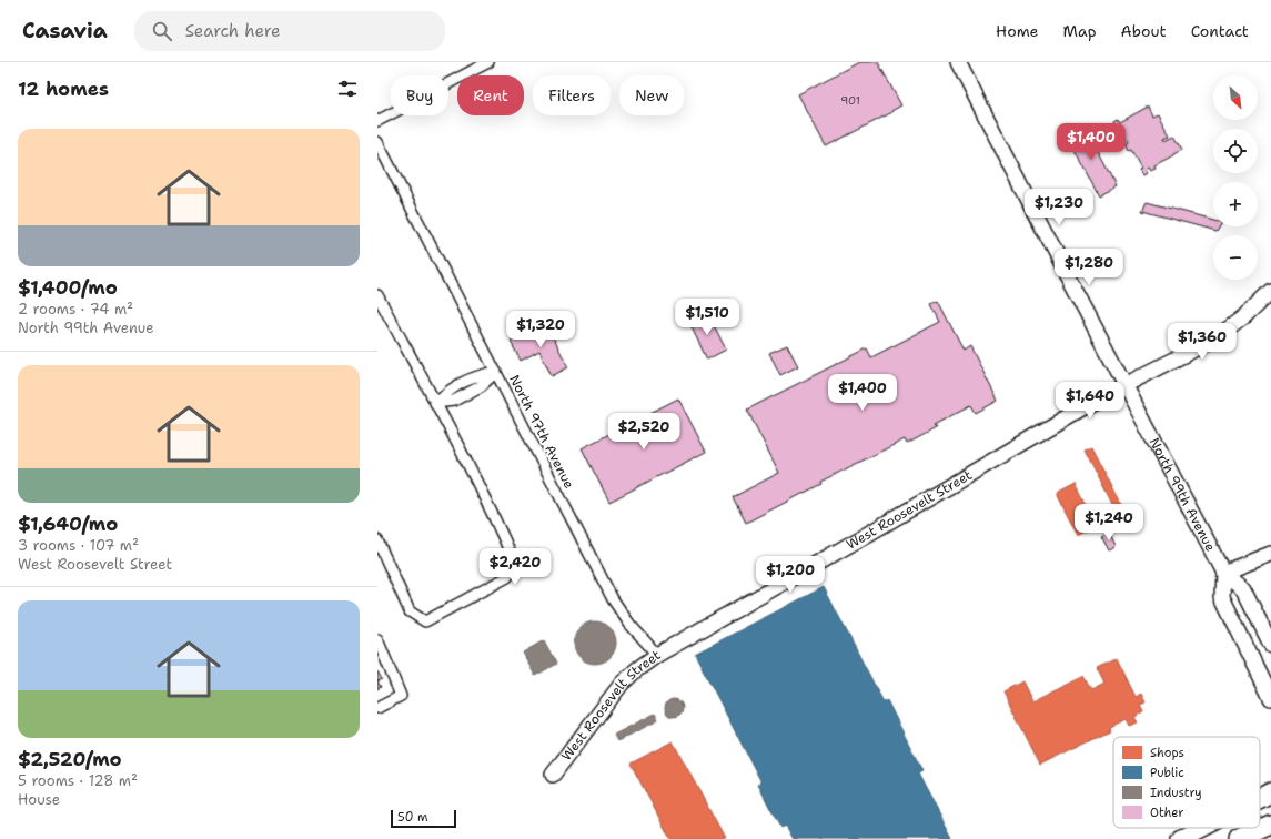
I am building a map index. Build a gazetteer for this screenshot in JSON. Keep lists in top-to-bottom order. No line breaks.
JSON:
{"streets":{"street":["North 97th Avenue","North 99th Avenue","West Roosevelt Street"]},"crossings":[["North 97th Avenue","West Roosevelt Street"],["North 99th Avenue","West Roosevelt Street"]],"house_numbers":["901"],"legend":["Shops","Public","Industry","Other"],"scale_bar":"50 m","north":"bottom right","page":{"header":"Casavia","search":"Search here","nav":["Home","Map","About","Contact"],"heading":"12 homes","map_buttons":["+","−"],"chip":["Buy","Rent","Filters","New"],"list":[{"name":"$1,400/mo","note":"2 rooms · 74 m² · North 99th Avenue"},{"name":"$1,640/mo","note":"3 rooms · 107 m² · West Roosevelt Street"},{"name":"$2,520/mo","note":"5 rooms · 128 m² · House"}],"price":["$1,400","$1,230","$1,280","$1,510","$1,320","$1,360","$1,400","$1,640","$2,520","$1,240","$2,420","$1,200"],"scale":"50 m"}}
